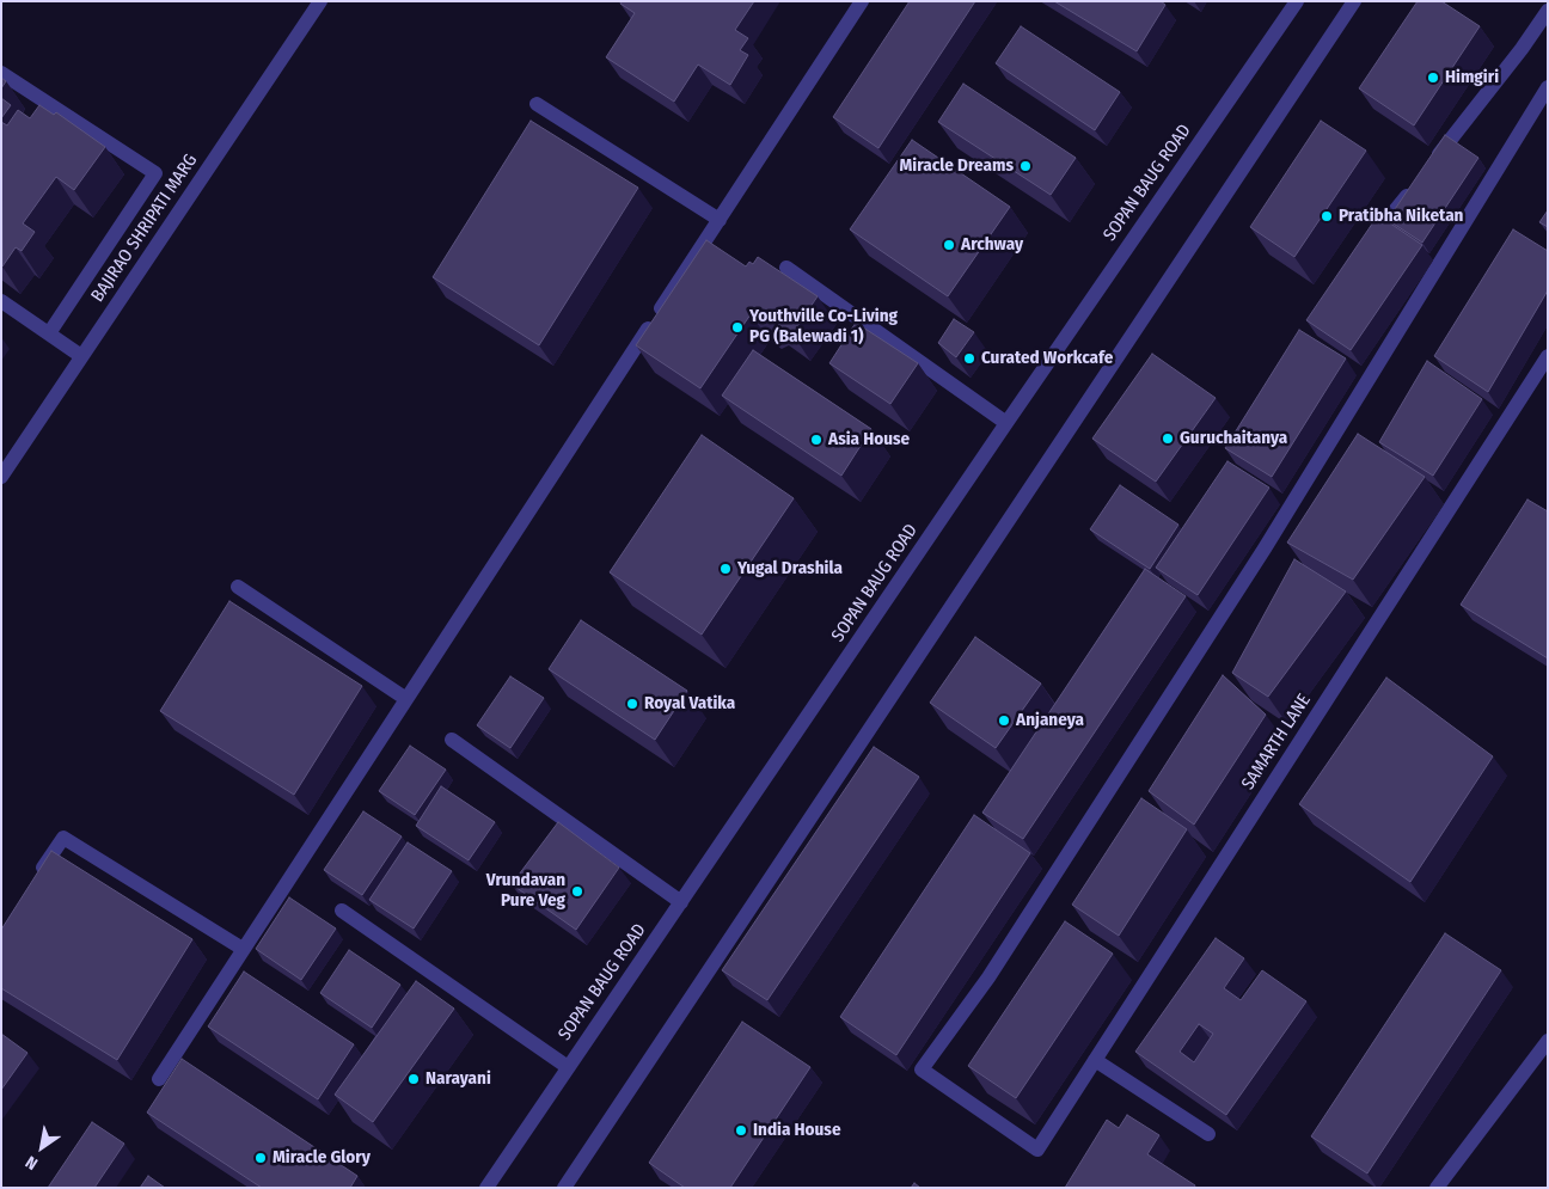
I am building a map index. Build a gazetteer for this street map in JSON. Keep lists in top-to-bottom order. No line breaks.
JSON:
{"streets":{"street":["SOPAN BAUG ROAD","BAJIRAO SHRIPATI MARG","SAMARTH LANE"]},"places":["Himgiri","Miracle Dreams","Pratibha Niketan","Archway","Youthville Co-Living PG (Balewadi 1)","Curated Workcafe","Guruchaitanya","Asia House","Yugal Drashila","Royal Vatika","Anjaneya","Vrundavan Pure Veg","Narayani","India House","Miracle Glory"],"north":"bottom left"}
